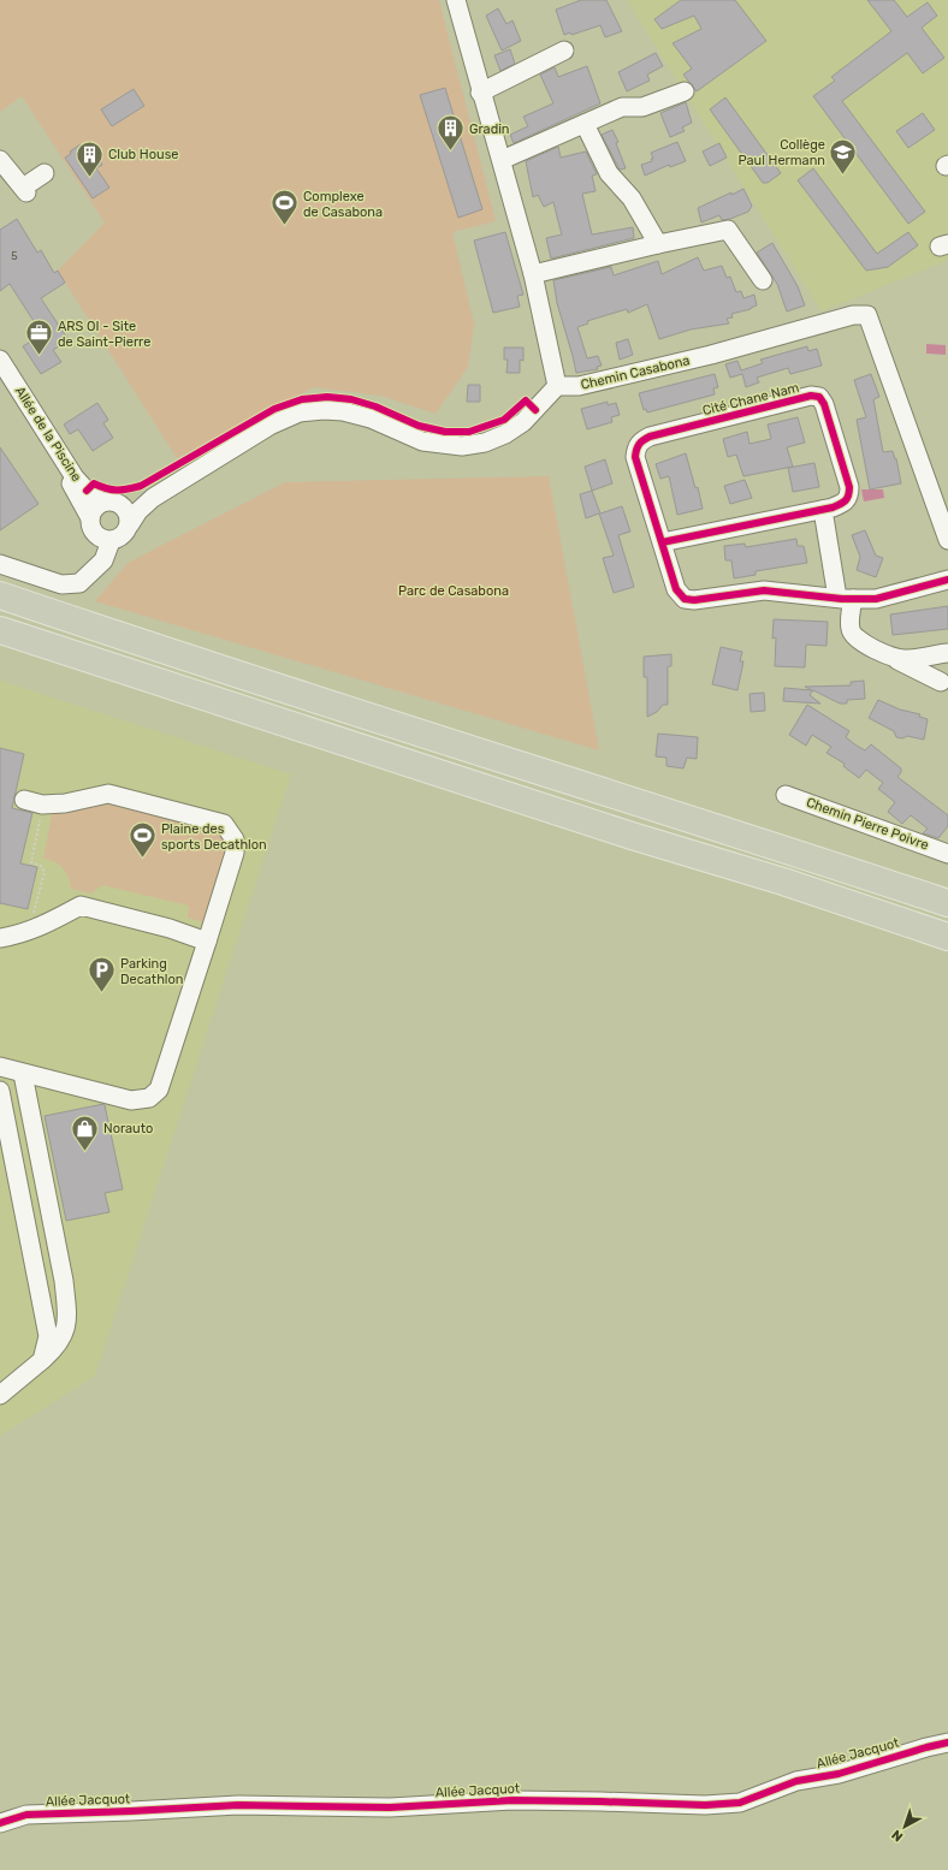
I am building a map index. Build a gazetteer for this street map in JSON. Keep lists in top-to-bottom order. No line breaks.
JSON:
{"streets":{"street":["Chemin Casabona","Cité Chane Nam","Allée de la Piscine","Chemin Pierre Poivre","Allée Jacquot"]},"parks":["Parc de Casabona"],"places":{"building":["Gradin","Club House"],"school or university":["Collège Paul Hermann"],"sports":["Complexe de Casabona","Plaine des sports Decathlon"],"office":["ARS OI - Site de Saint-Pierre"],"parking":["Parking Decathlon"],"shop":["Norauto"]},"house_numbers":["5"],"north":"bottom left"}
